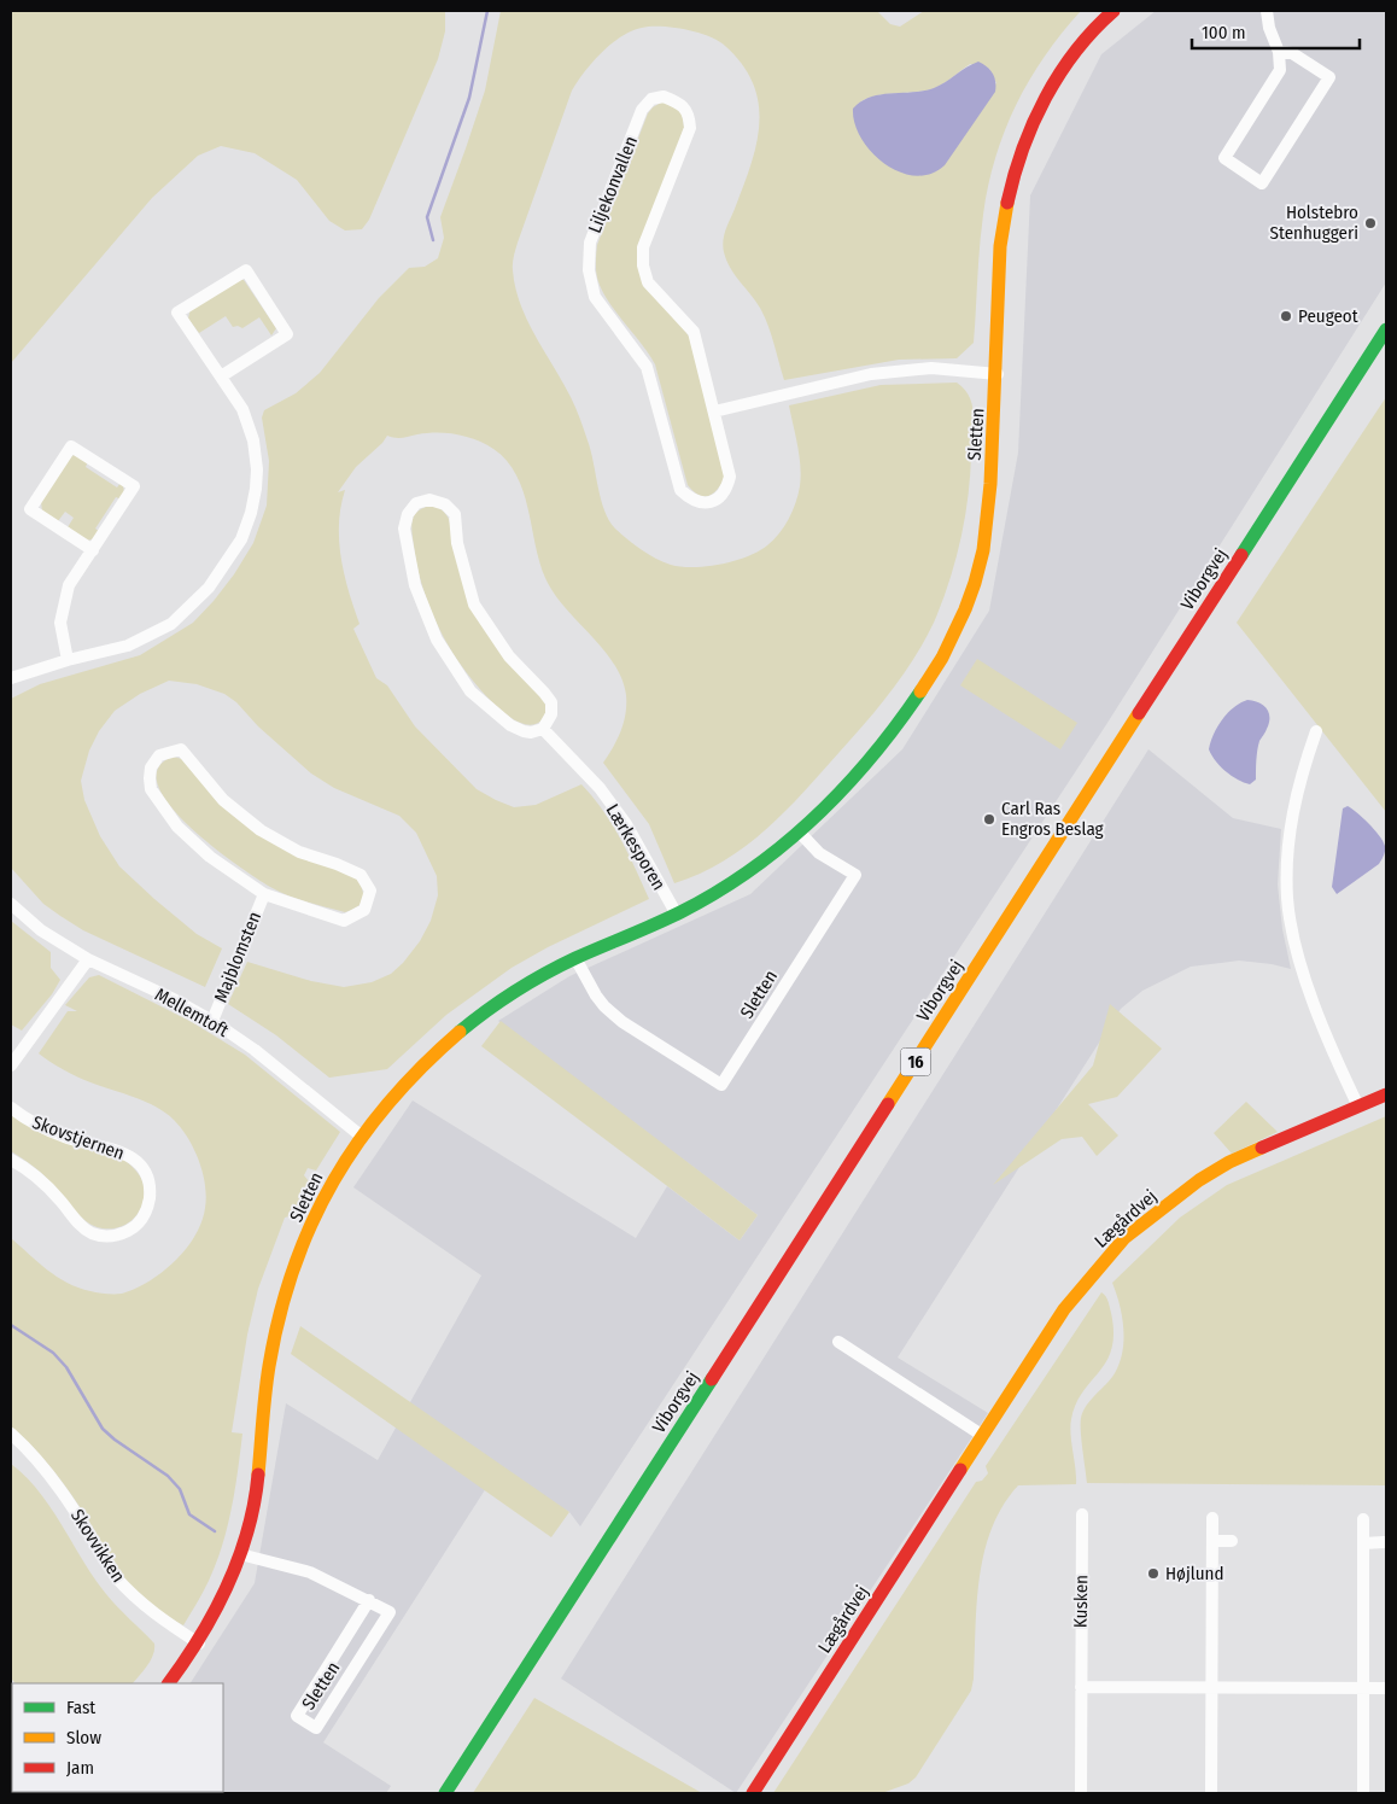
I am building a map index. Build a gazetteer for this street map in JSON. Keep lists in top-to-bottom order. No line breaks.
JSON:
{"streets":{"street":["Liljekonvallen","Sletten","Viborgvej","Lærkesporen","Majblomsten","Mellemtoft","16","Skovstjernen","Lægårdvej","Skovvikken","Kusken"]},"crossings":[["Sletten","Lærkesporen"],["Sletten","Mellemtoft"],["Sletten","Skovvikken"],["Majblomsten","Mellemtoft"]],"places":["Holstebro Stenhuggeri","Peugeot","Carl Ras Engros Beslag","Højlund"],"legend":["Fast","Slow","Jam"],"scale_bar":"100 m"}
